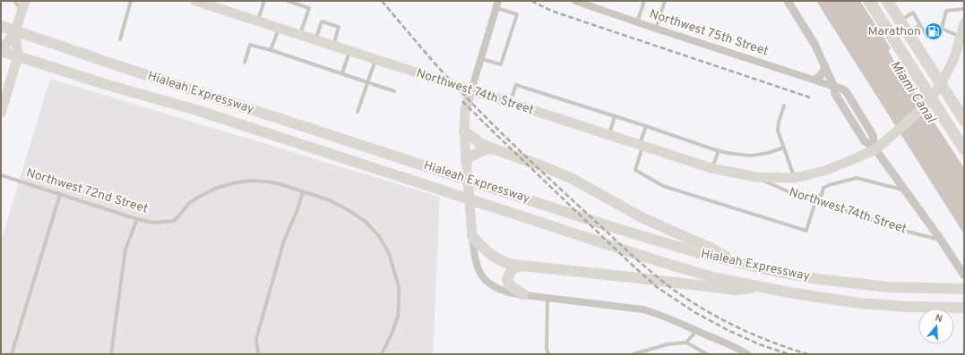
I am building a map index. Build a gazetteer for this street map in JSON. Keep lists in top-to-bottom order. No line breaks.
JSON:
{"streets":{"main road":["Northwest 74th Street","Hialeah Expressway"],"street":["Northwest 75th Street"],"lane":["Northwest 72nd Street"]},"water":["Miami Canal"],"places":{"fuel station":["Marathon"]},"north":"top"}
